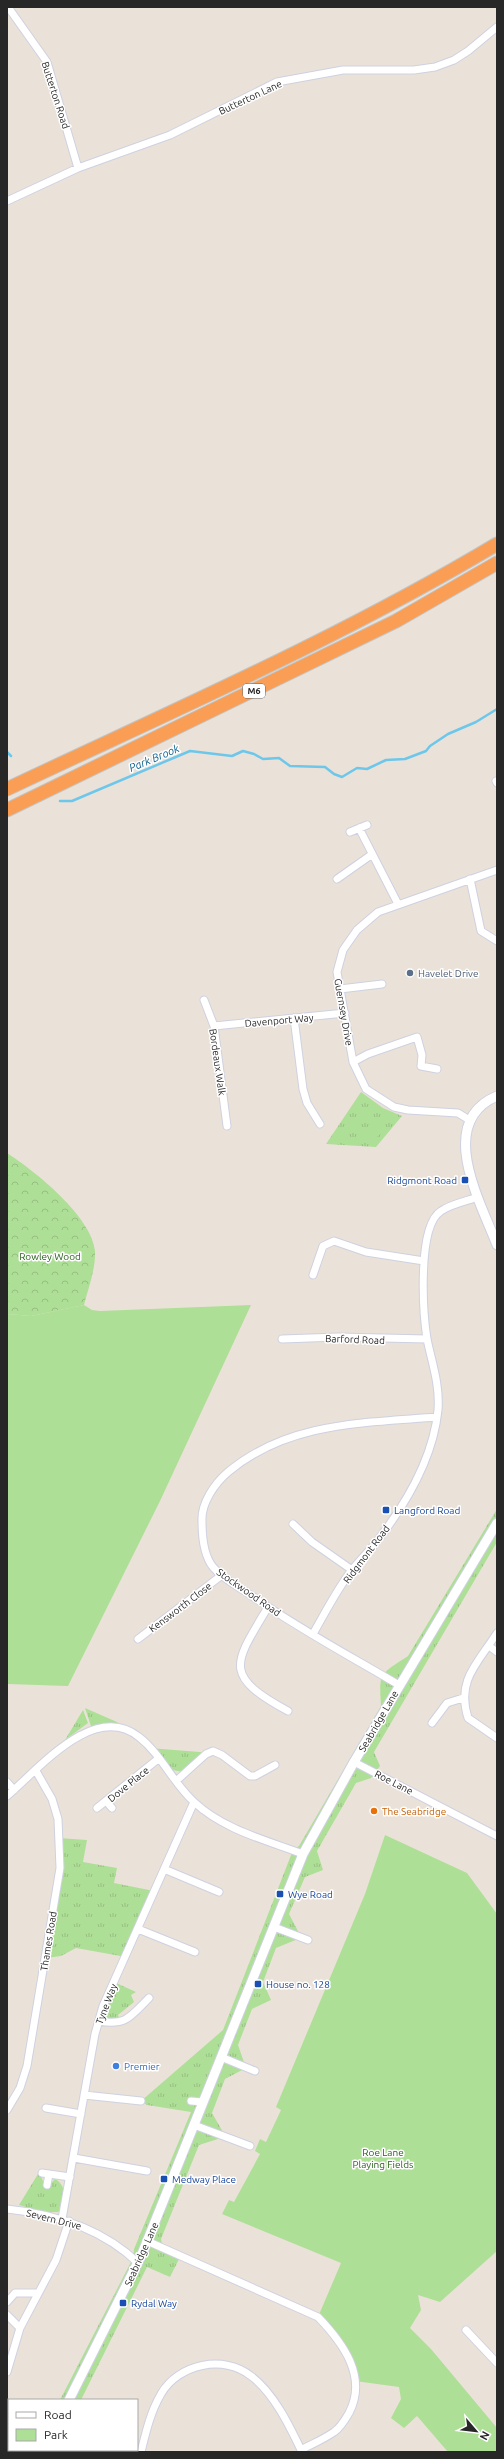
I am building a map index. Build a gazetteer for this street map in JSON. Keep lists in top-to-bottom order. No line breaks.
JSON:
{"streets":{"highway":["M6"],"street":["Butterton Road","Butterton Lane","Guernsey Drive","Davenport Way","Bordeaux Walk","Barford Road","Ridgmont Road","Stockwood Road","Kensworth Close","Seabridge Lane","Roe Lane","Dove Place","Thames Road","Tyne Way","Severn Drive"]},"crossings":[["Butterton Road","Butterton Lane"],["Guernsey Drive","Davenport Way"],["Davenport Way","Bordeaux Walk"],["Barford Road","Ridgmont Road"],["Ridgmont Road","Stockwood Road"],["Stockwood Road","Kensworth Close"],["Stockwood Road","Seabridge Lane"],["Seabridge Lane","Roe Lane"],["Seabridge Lane","Severn Drive"],["Tyne Way","Severn Drive"]],"water":["Park Brook"],"parks":["Rowley Wood","Roe Lane Playing Fields"],"places":{"other":["Havelet Drive","The Seabridge","Premier"],"transit":["Ridgmont Road","Langford Road","Wye Road","House no. 128","Medway Place","Rydal Way"]},"legend":["Road","Park"],"north":"bottom right"}
